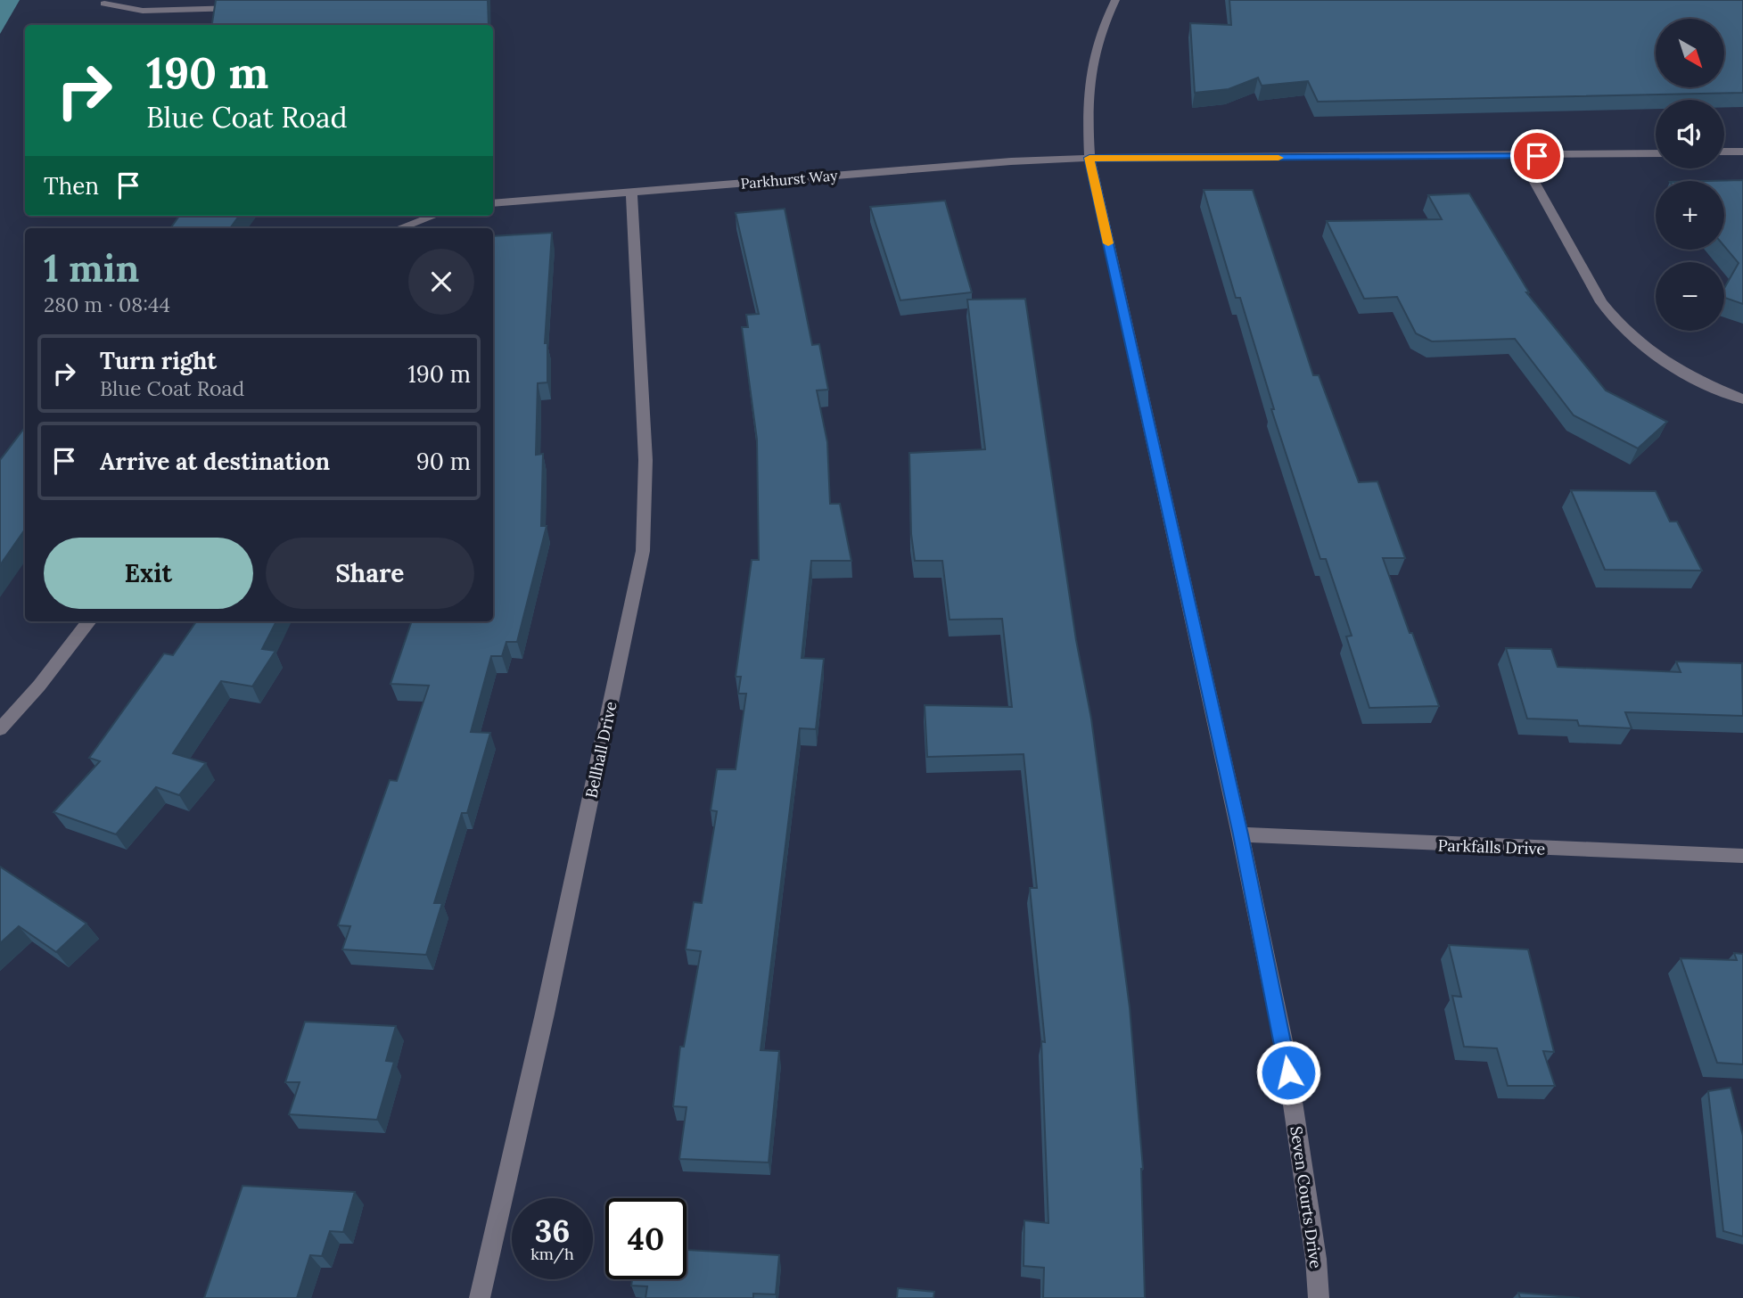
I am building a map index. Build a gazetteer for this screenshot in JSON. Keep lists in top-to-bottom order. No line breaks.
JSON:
{"streets":{"street":["Parkhurst Way","Bellhall Drive","Parkfalls Drive","Seven Courts Drive"]},"crossings":[["Parkhurst Way","Bellhall Drive"],["Parkhurst Way","Seven Courts Drive"],["Parkfalls Drive","Seven Courts Drive"]],"north":"bottom right","page":{"map_buttons":["+","−"],"turn":["190 m","Blue Coat Road"],"then":"Then","heading":["1 min","280 m · 08:44"],"list":[{"name":"Turn right","note":"Blue Coat Road","value":"190 m"},{"name":"Arrive at destination","value":"90 m"}],"buttons":["Exit","Share"],"speed":"36 km/h","limit":"40"}}
